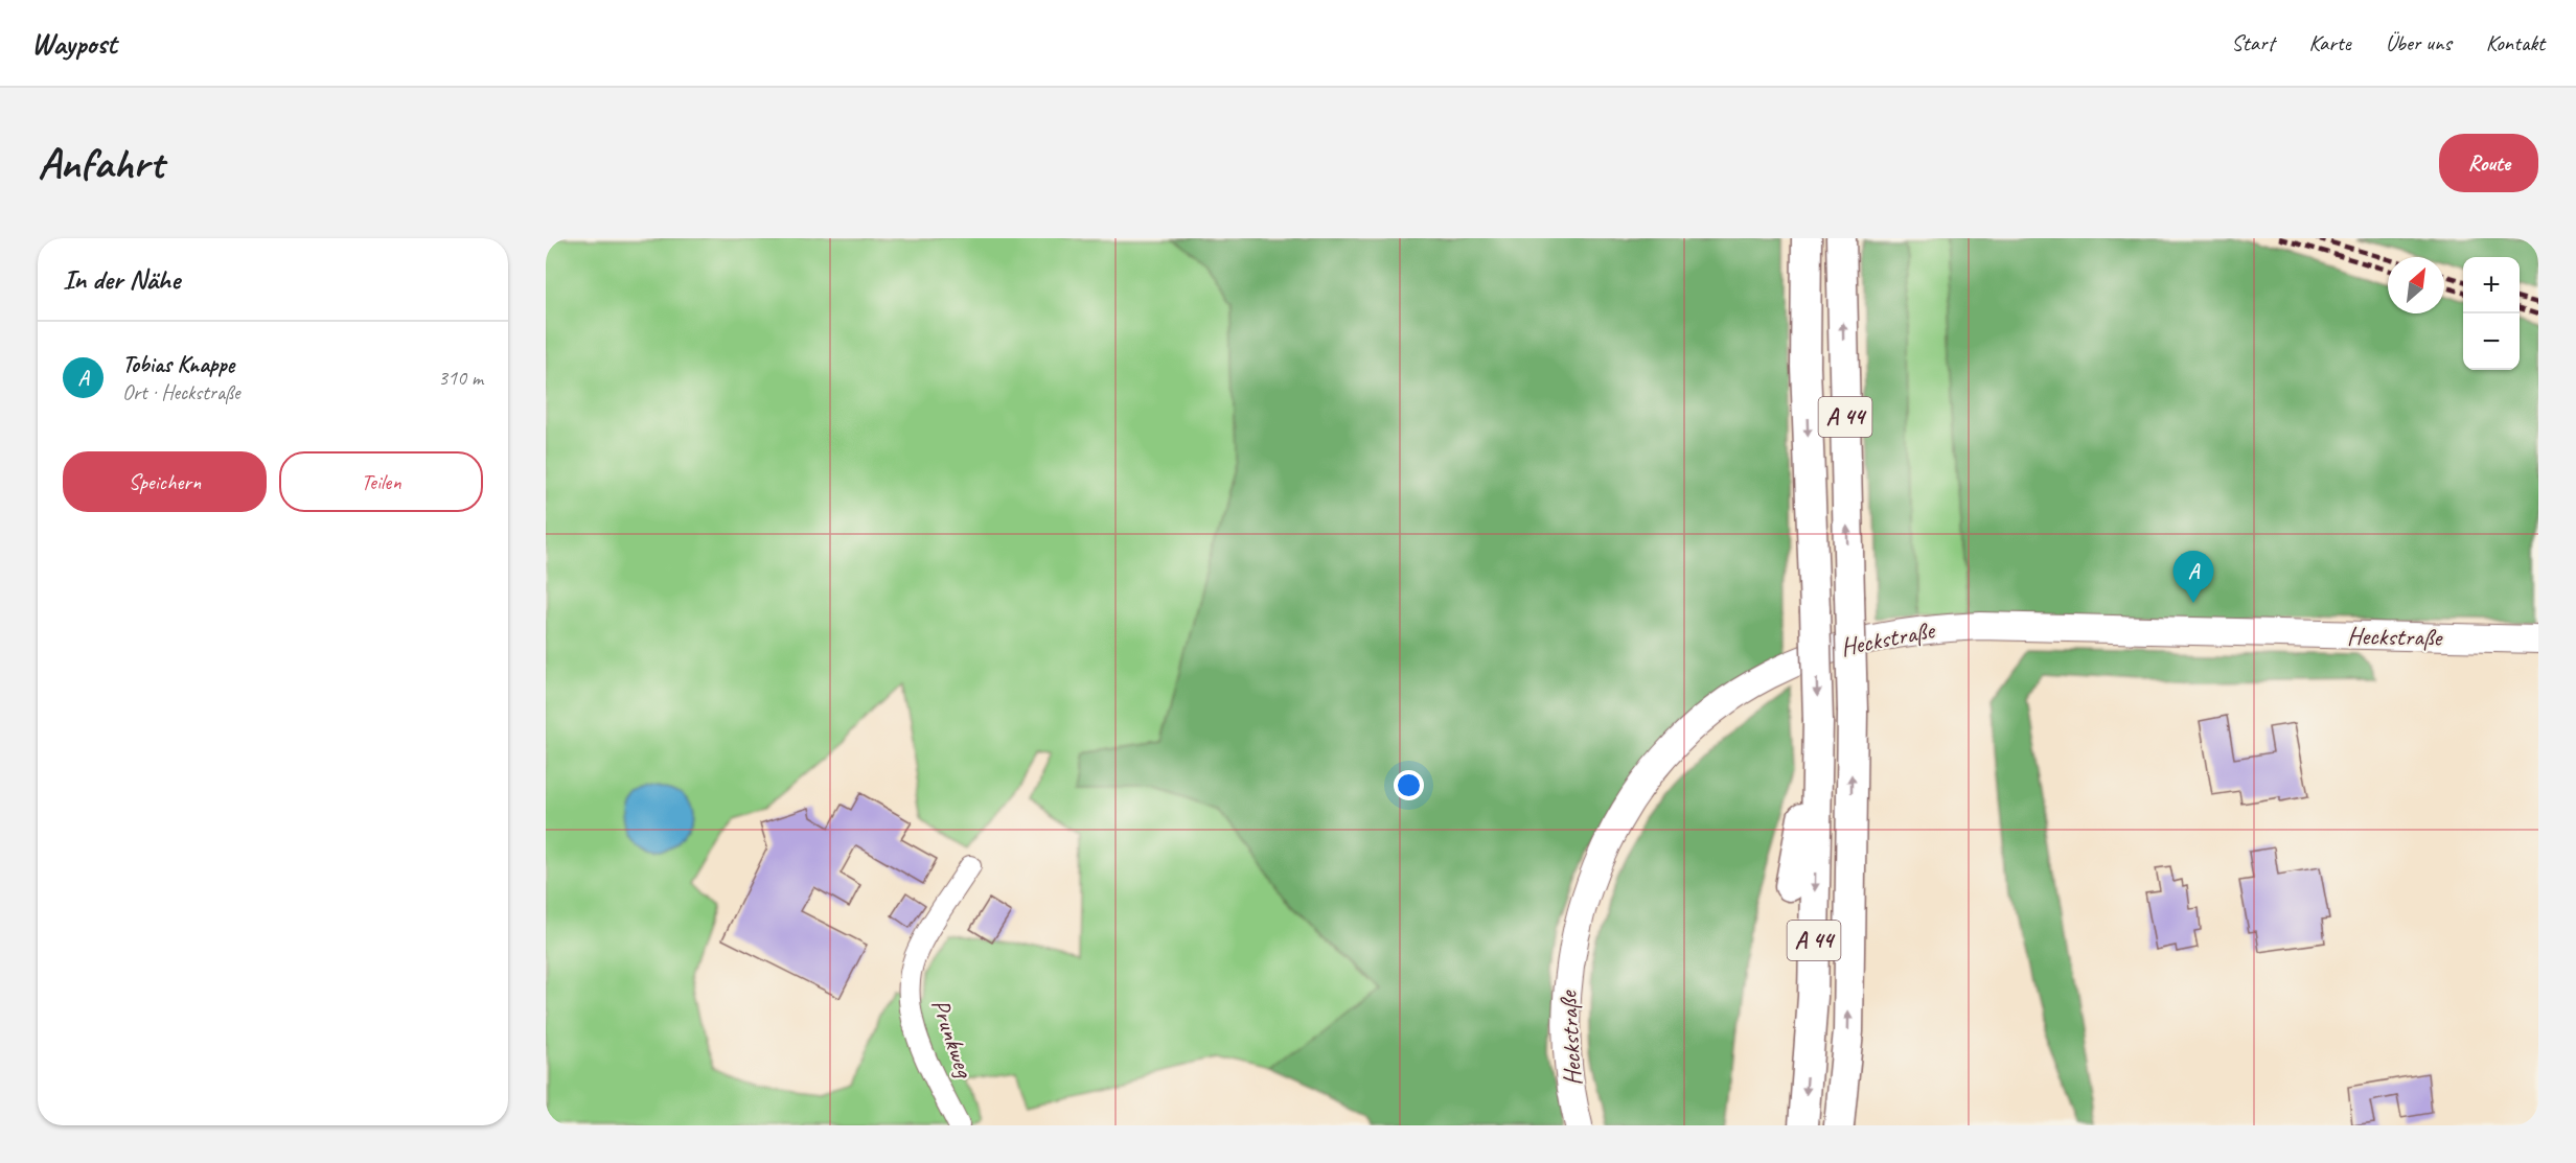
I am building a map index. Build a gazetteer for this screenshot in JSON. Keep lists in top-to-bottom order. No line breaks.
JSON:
{"streets":{"highway":["A 44"],"main road":["Heckstraße"],"street":["Prunkweg"]},"north":"top right","page":{"header":"Waypost","nav":["Start","Karte","Über uns","Kontakt"],"buttons":["Route",["Speichern","Teilen"]],"title":"Anfahrt","heading":"In der Nähe","map_buttons":["+","−"],"list":[{"mark":"A","name":"Tobias Knappe","note":"Ort · Heckstraße","value":"310 m"}],"pins":"A"}}
